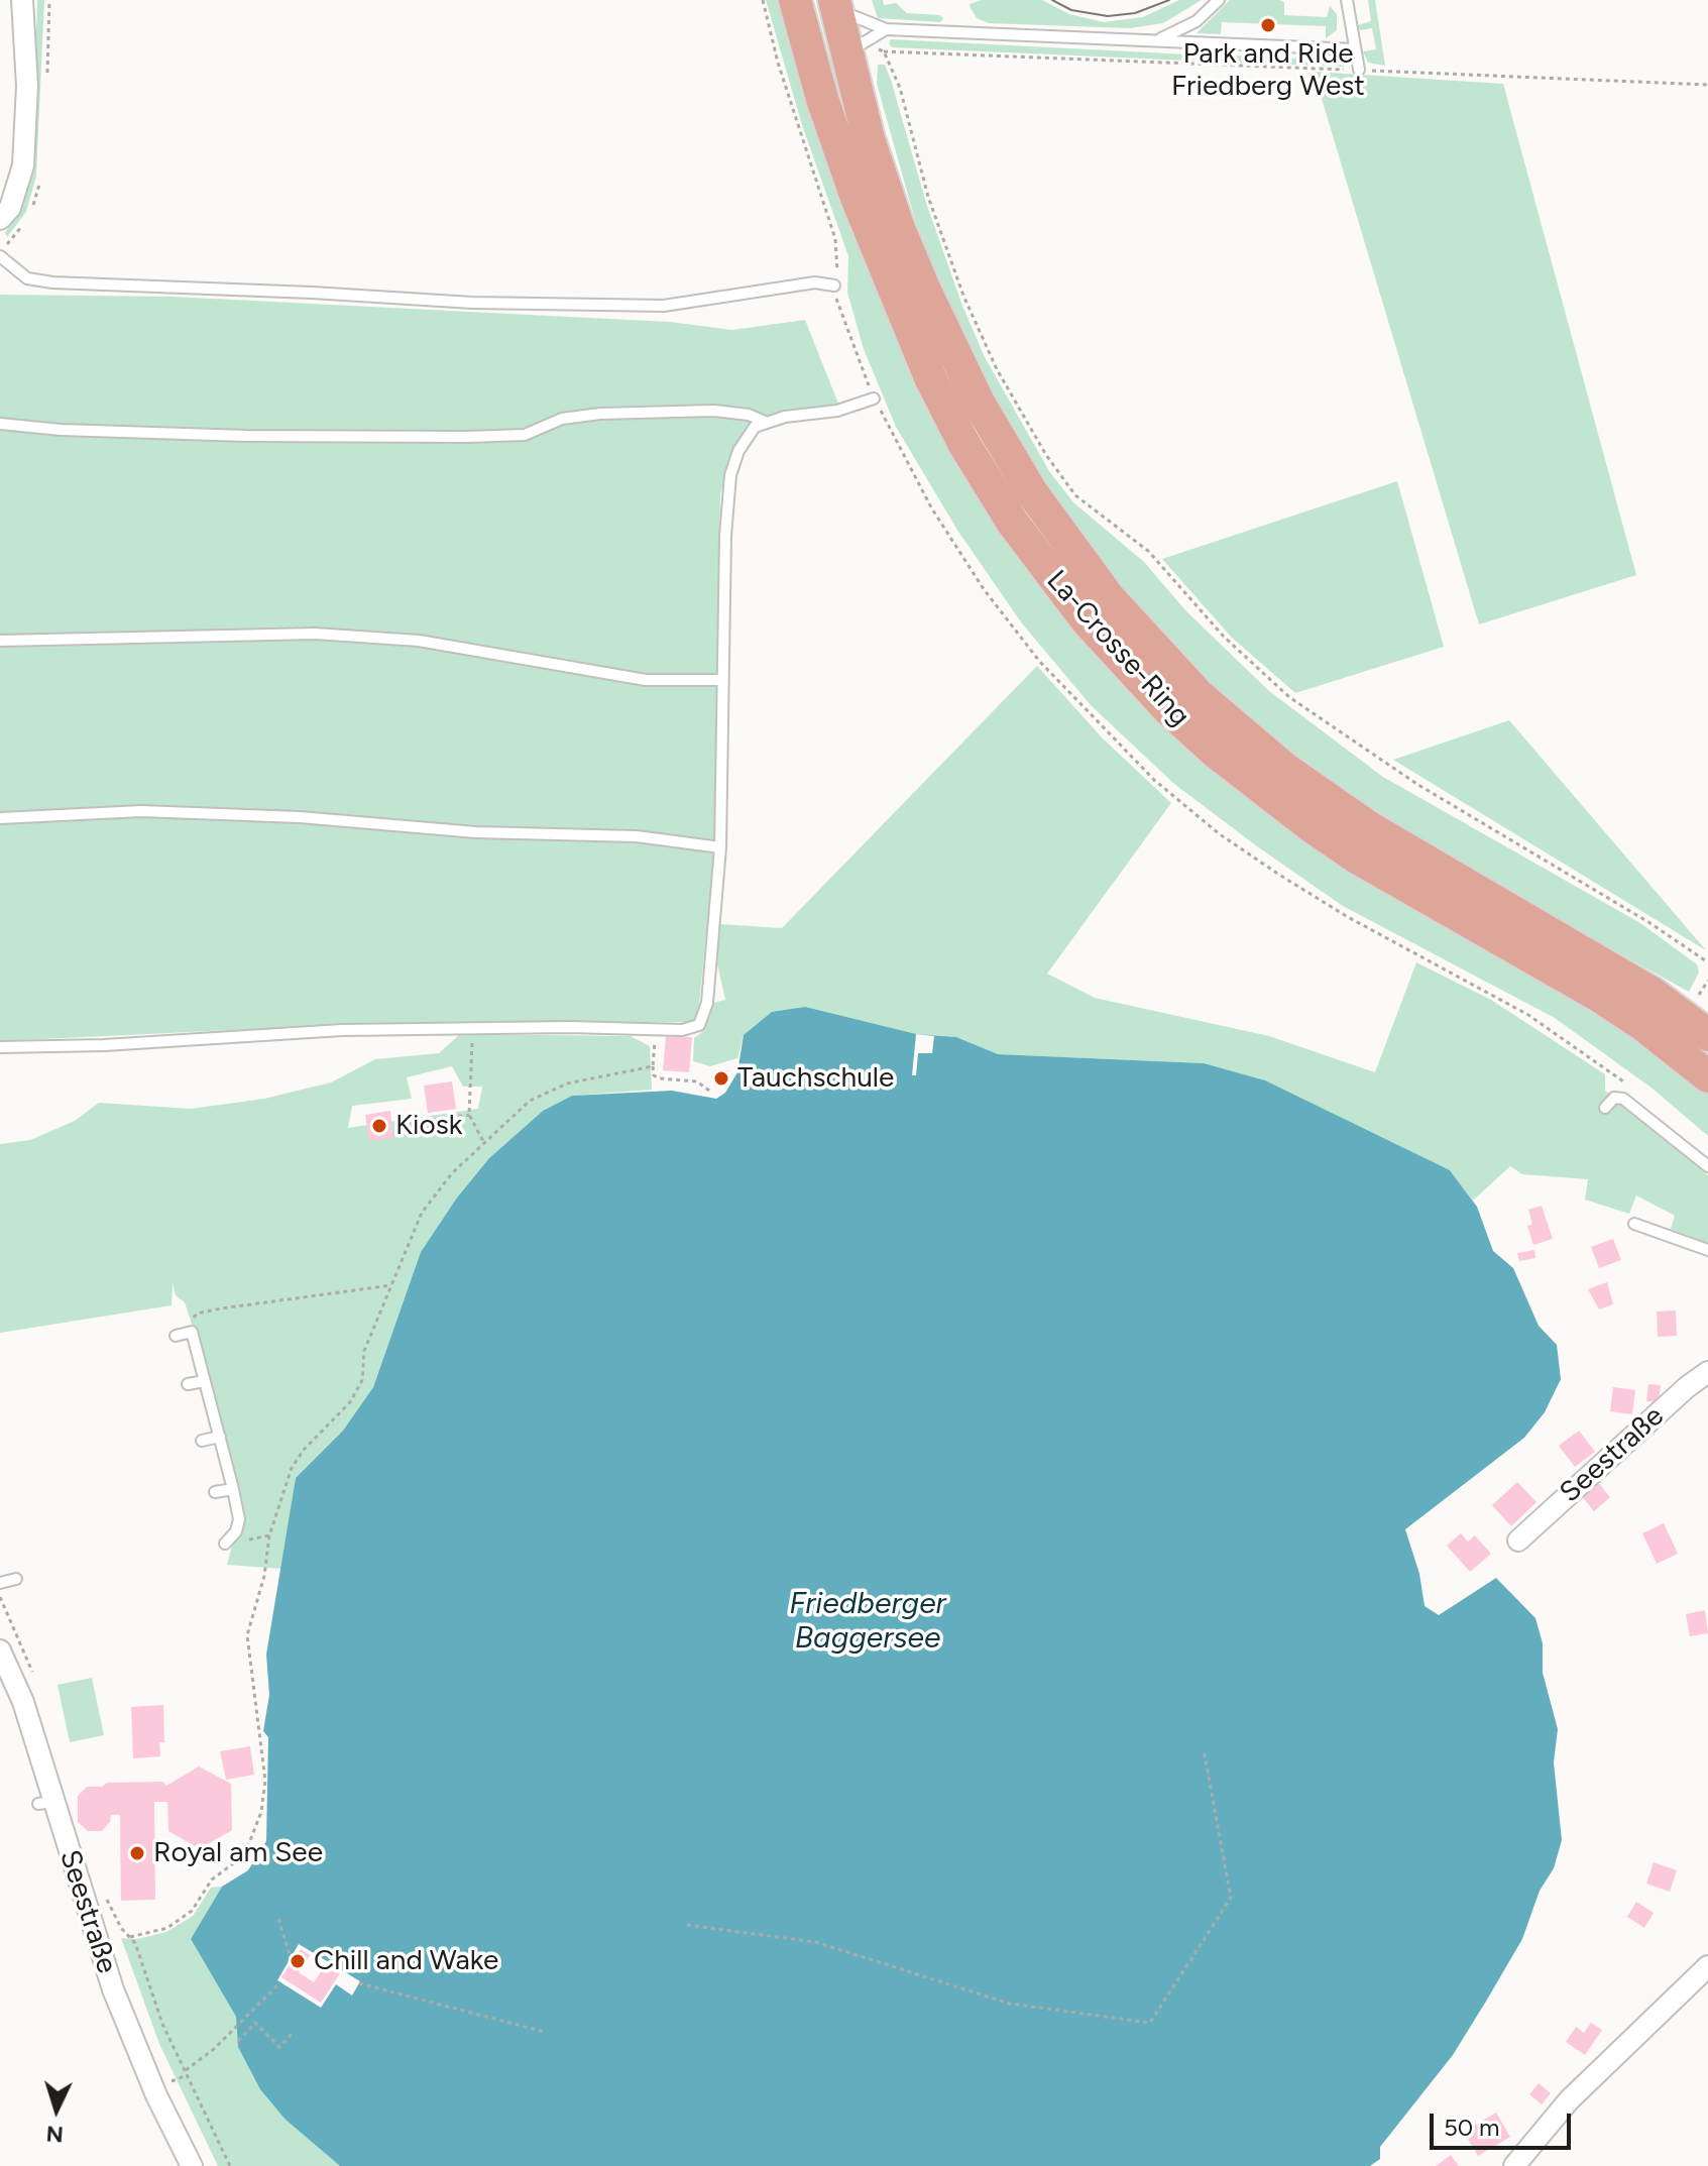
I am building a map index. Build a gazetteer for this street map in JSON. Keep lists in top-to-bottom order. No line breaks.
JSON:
{"streets":{"main road":["La-Crosse-Ring"],"street":["Seestraße"]},"water":["Friedberger Baggersee"],"places":["Park and Ride Friedberg West","Tauchschule","Kiosk","Royal am See","Chill and Wake"],"scale_bar":"50 m","north":"bottom"}
